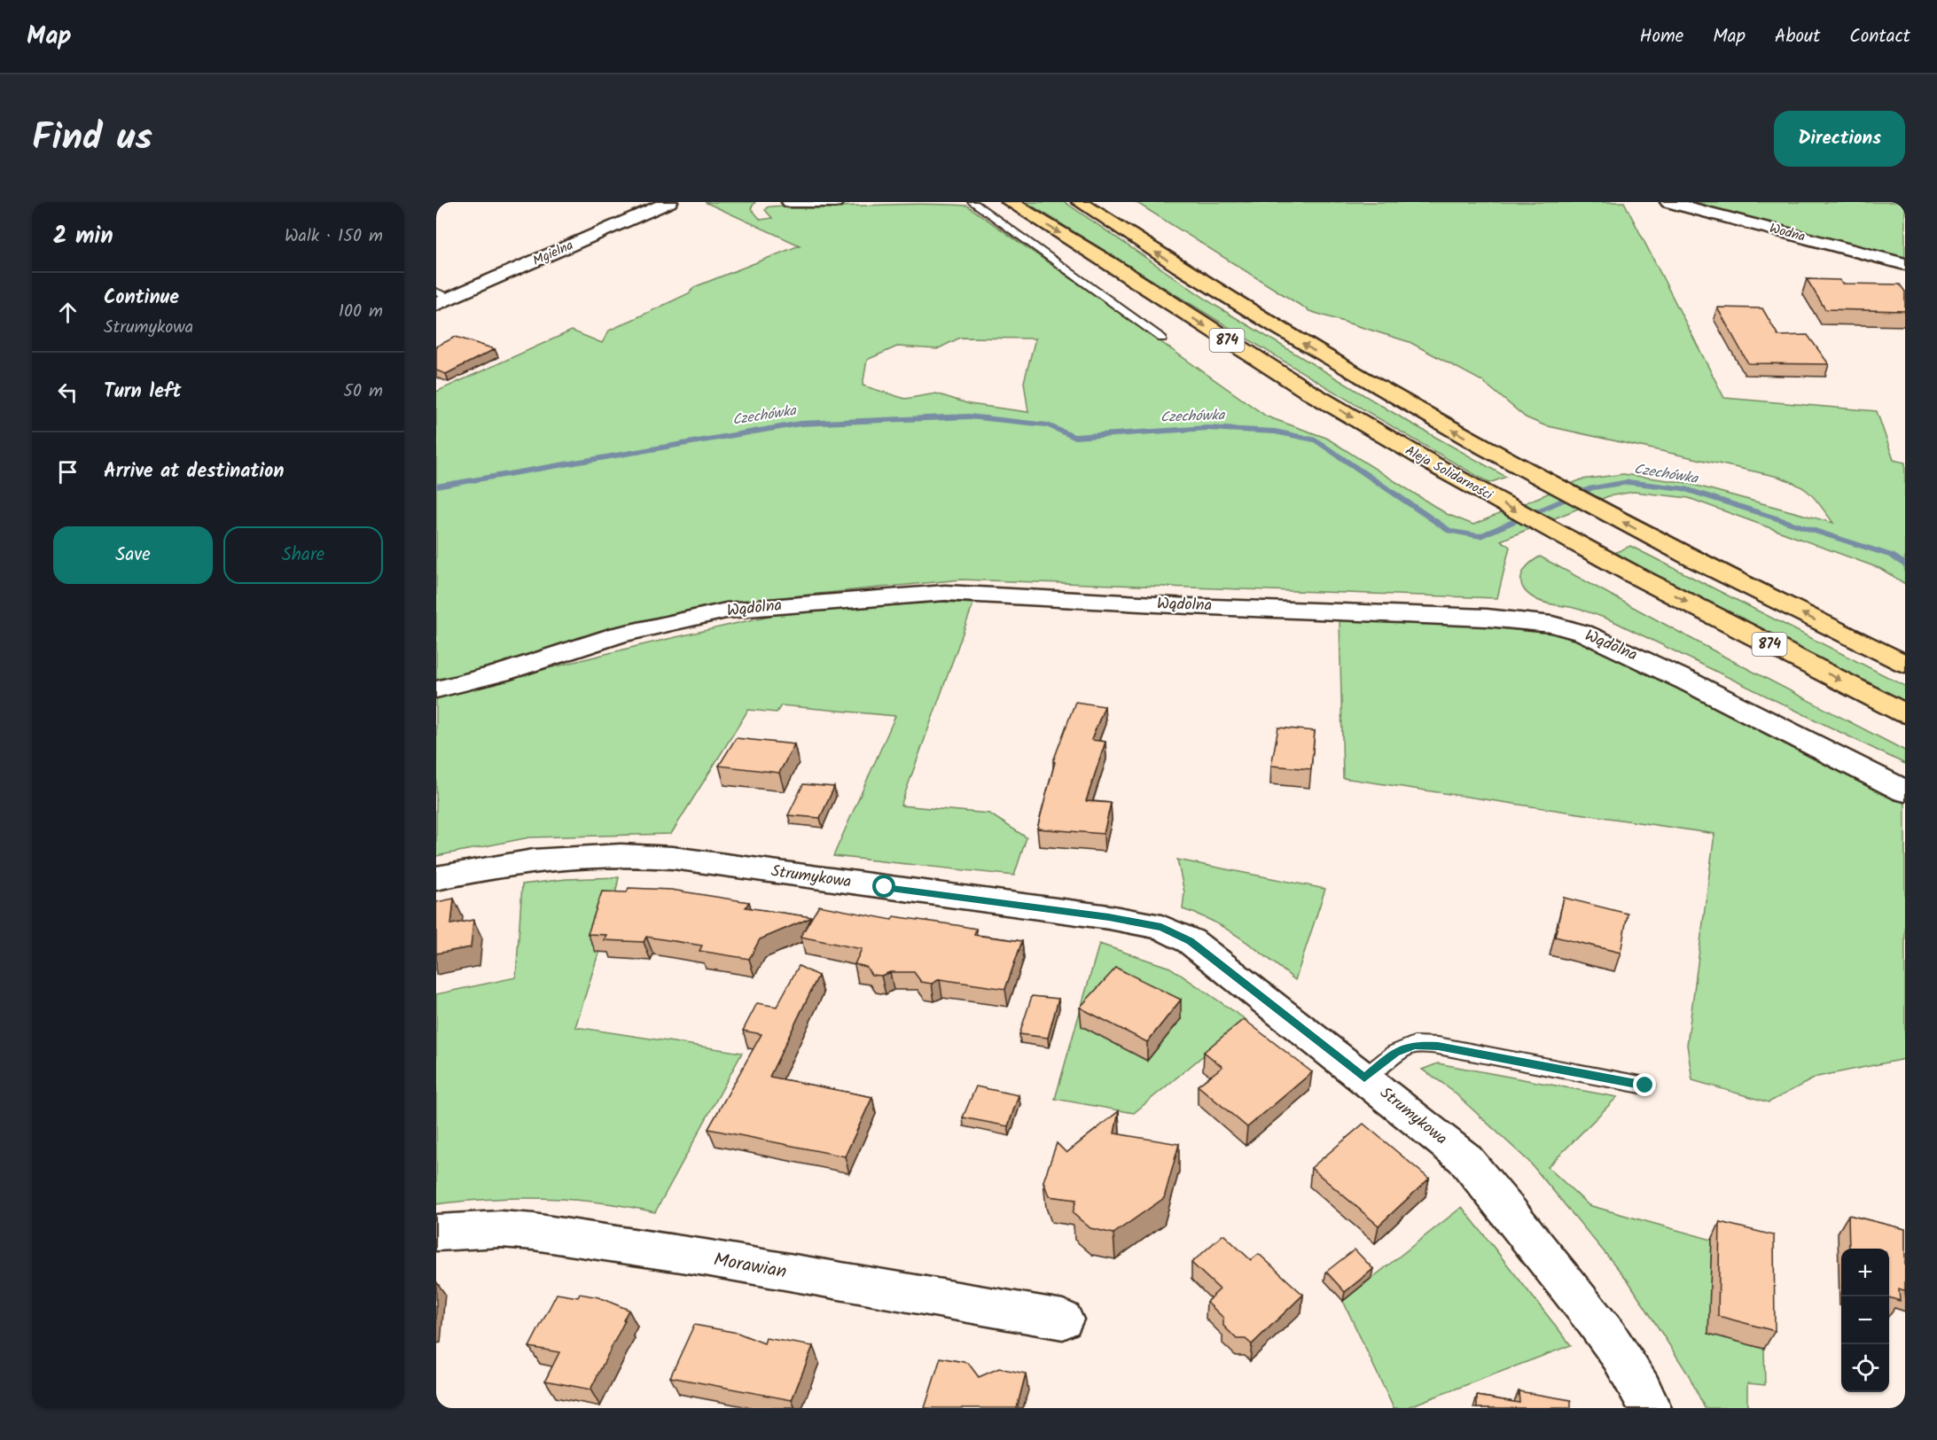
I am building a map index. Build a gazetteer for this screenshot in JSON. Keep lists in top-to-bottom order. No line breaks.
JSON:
{"streets":{"main road":["874","Aleja Solidarności"],"street":["Wodna","Mgielna","Wądolna","Strumykowa","Morawian"]},"water":["Czechówka"],"page":{"header":"Map","nav":["Home","Map","About","Contact"],"title":"Find us","buttons":["Directions",["Save","Share"]],"heading":["2 min","Walk · 150 m"],"list":[["Continue","Strumykowa","100 m"],["Turn left","50 m"],"Arrive at destination"],"map_buttons":["+","−"]}}
